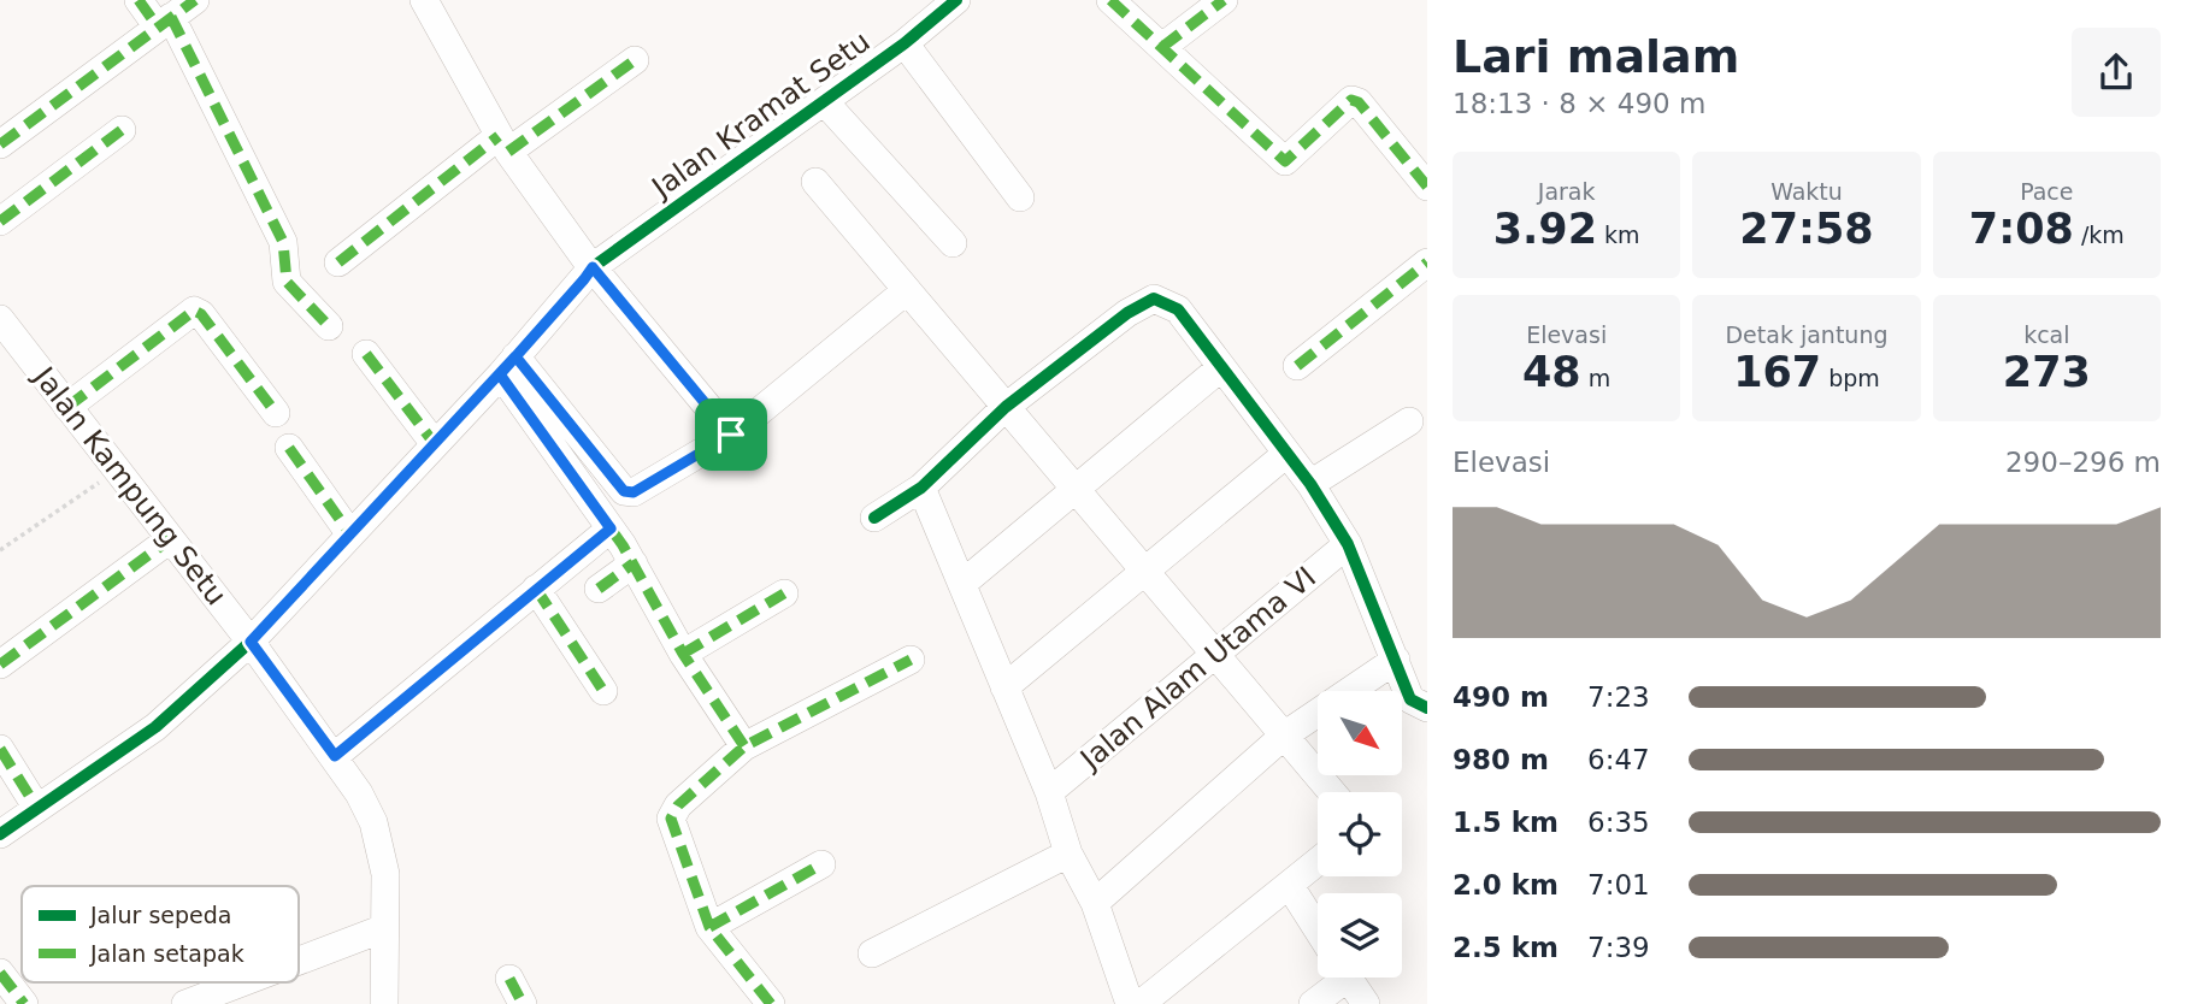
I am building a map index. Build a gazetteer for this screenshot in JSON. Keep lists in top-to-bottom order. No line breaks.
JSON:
{"streets":{"street":["Jalan Kramat Setu","Jalan Kampung Setu","Jalan Alam Utama VI"]},"legend":["Jalur sepeda","Jalan setapak"],"north":"bottom right","page":{"heading":["Lari malam","18:13 · 8 × 490 m"],"stats":[["Jarak","3.92 km"],["Waktu","27:58"],["Pace","7:08 /km"],["Elevasi","48 m"],["Detak jantung","167 bpm"],["kcal","273"]],"chart":["Elevasi","290–296 m"],"list":[{"name":"490 m","note":"7:23"},{"name":"980 m","note":"6:47"},{"name":"1.5 km","note":"6:35"},{"name":"2.0 km","note":"7:01"},{"name":"2.5 km","note":"7:39"}]}}
